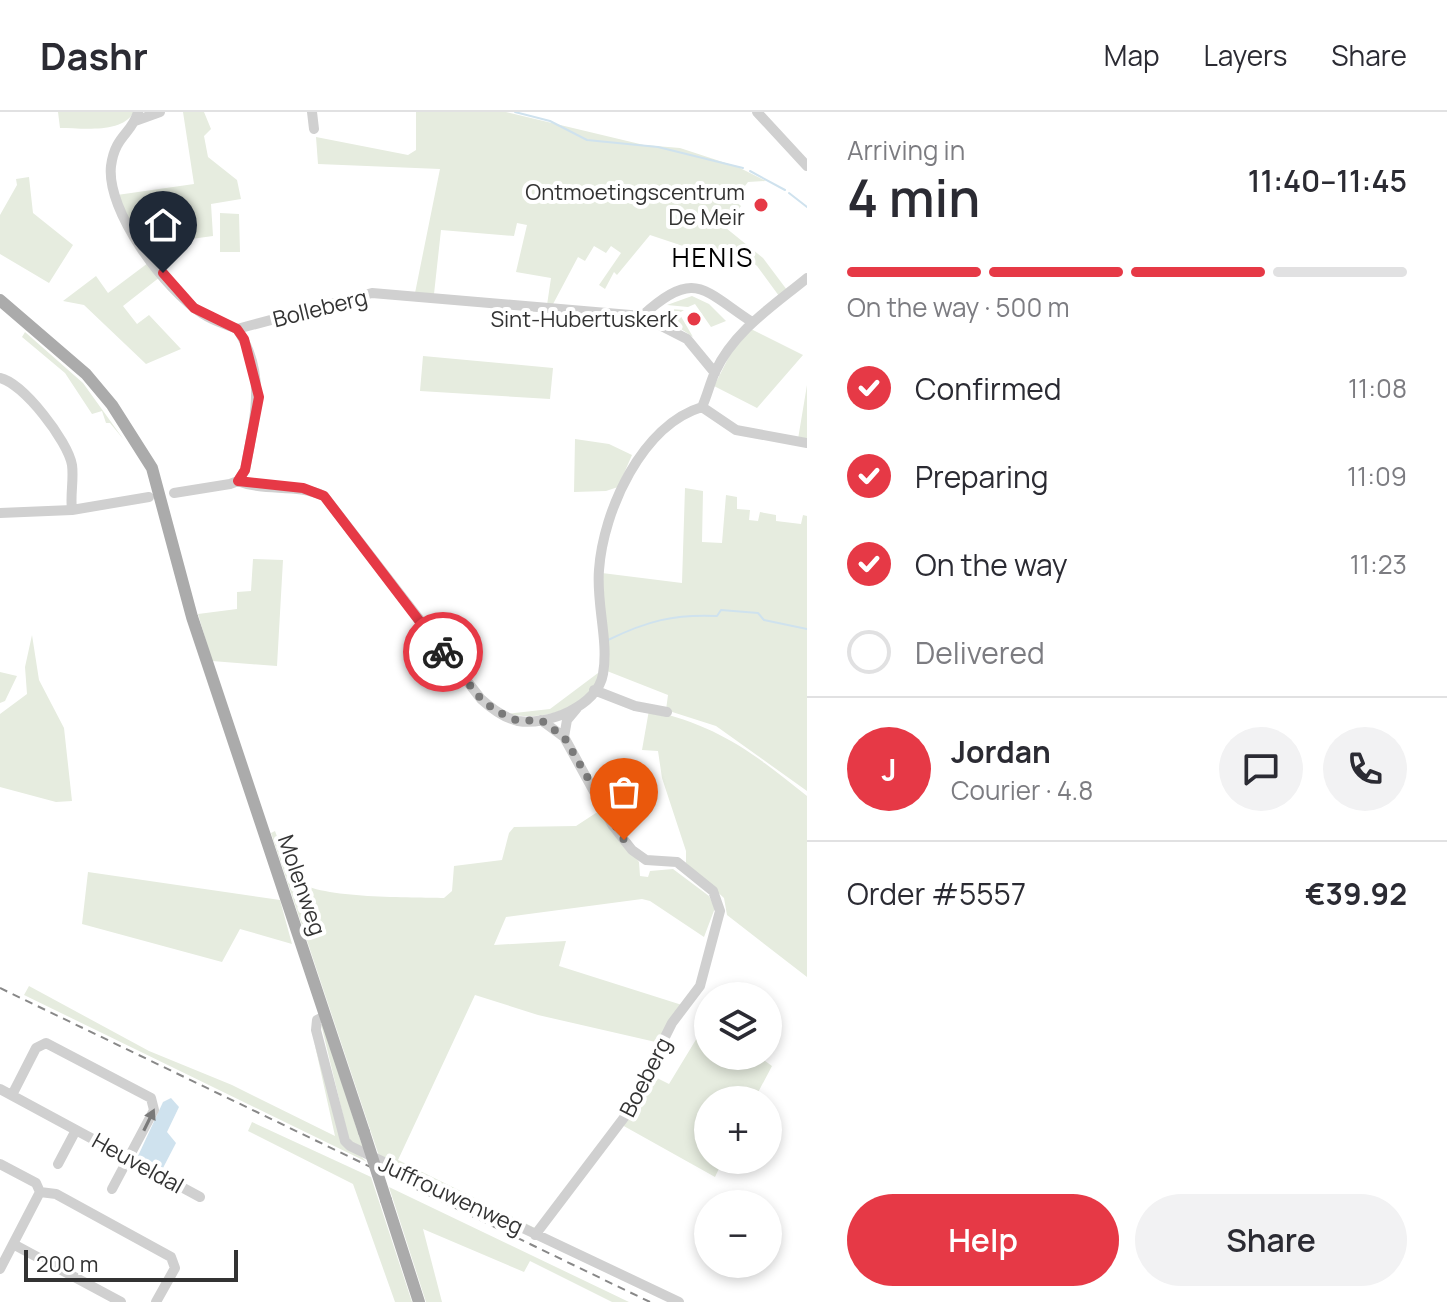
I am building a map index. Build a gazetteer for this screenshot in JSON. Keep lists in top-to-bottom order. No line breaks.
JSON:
{"streets":{"main road":["Molenweg"],"street":["Bolleberg","Boeberg","Heuveldal","Juffrouwenweg"]},"crossings":[["Molenweg","Juffrouwenweg"],["Boeberg","Juffrouwenweg"]],"districts":["HENIS"],"places":["Ontmoetingscentrum De Meir","Sint-Hubertuskerk"],"scale_bar":"200 m","page":{"header":"Dashr","nav":["Map","Layers","Share"],"heading":["4 min","Arriving in","11:40–11:45"],"panel":["Jordan","Courier · 4.8","Order #5557","€39.92"],"bar":"On the way · 500 m","list":[["Confirmed","11:08"],["Preparing","11:09"],["On the way","11:23"],"Delivered"],"round":"J","map_buttons":["+","−"],"buttons":["Help","Share"],"scale":"200 m"}}
